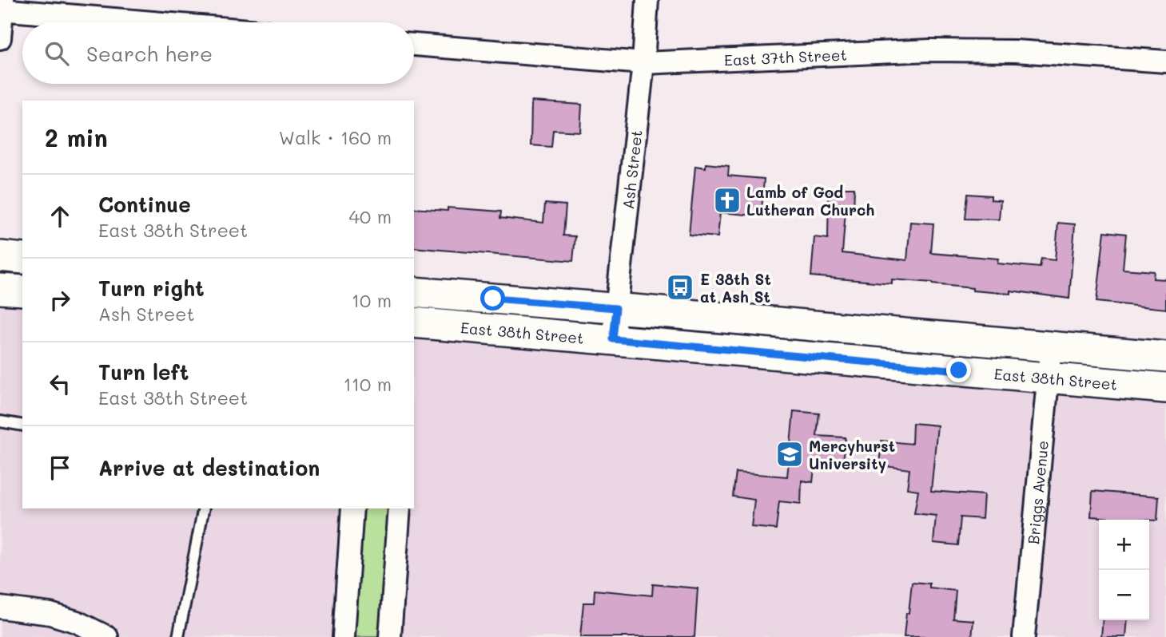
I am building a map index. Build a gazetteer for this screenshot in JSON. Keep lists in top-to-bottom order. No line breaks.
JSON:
{"streets":{"main road":["East 38th Street"],"street":["East 37th Street","Ash Street","Briggs Avenue"]},"crossings":[["East 37th Street","Ash Street"],["Ash Street","East 38th Street"],["East 38th Street","Briggs Avenue"]],"places":{"church":["Lamb of God Lutheran Church"],"bus stop":["E 38th St at Ash St"],"school or university":["Mercyhurst University"]},"page":{"search":"Search here","heading":["2 min","Walk · 160 m"],"list":[["Continue","East 38th Street","40 m"],["Turn right","Ash Street","10 m"],["Turn left","East 38th Street","110 m"],"Arrive at destination"],"map_buttons":["+","−"]}}
